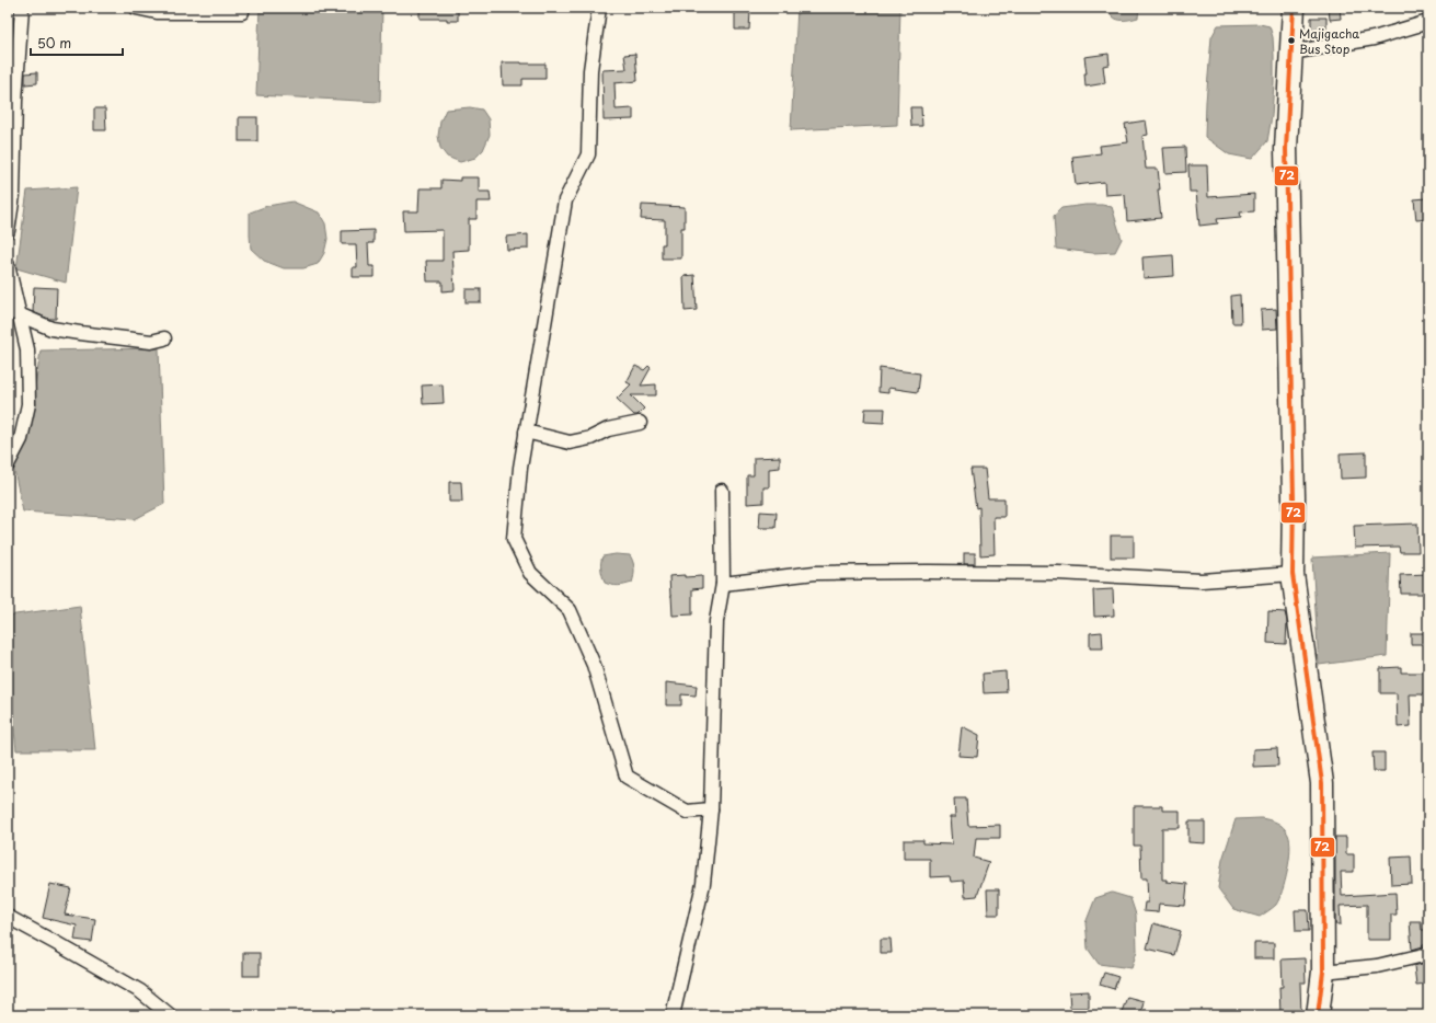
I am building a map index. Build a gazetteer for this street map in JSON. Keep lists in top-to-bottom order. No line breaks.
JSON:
{"places":["Majigacha Bus Stop"],"lines":["transit line 72"],"scale_bar":"50 m"}
